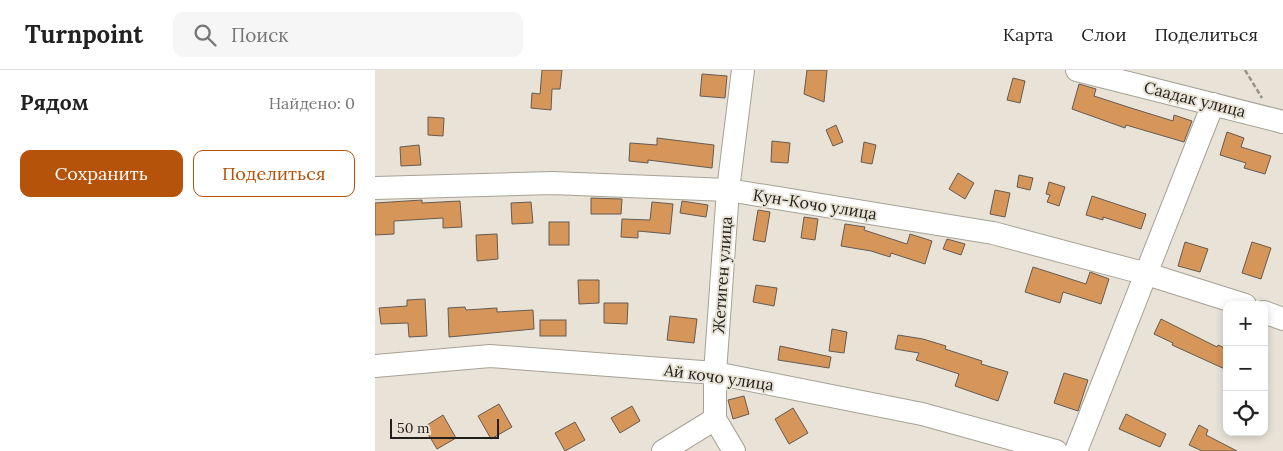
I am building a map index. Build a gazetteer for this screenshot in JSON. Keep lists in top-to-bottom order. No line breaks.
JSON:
{"streets":{"street":["Саадак улица","Кун-Кочо улица","Жетиген улица","Ай кочо улица"]},"crossings":[["Кун-Кочо улица","Жетиген улица"],["Жетиген улица","Ай кочо улица"]],"scale_bar":"50 m","page":{"header":"Turnpoint","search":"Поиск","nav":["Карта","Слои","Поделиться"],"heading":["Рядом","Найдено: 0"],"buttons":["Сохранить","Поделиться"],"map_buttons":["+","−"],"scale":"50 m"}}
